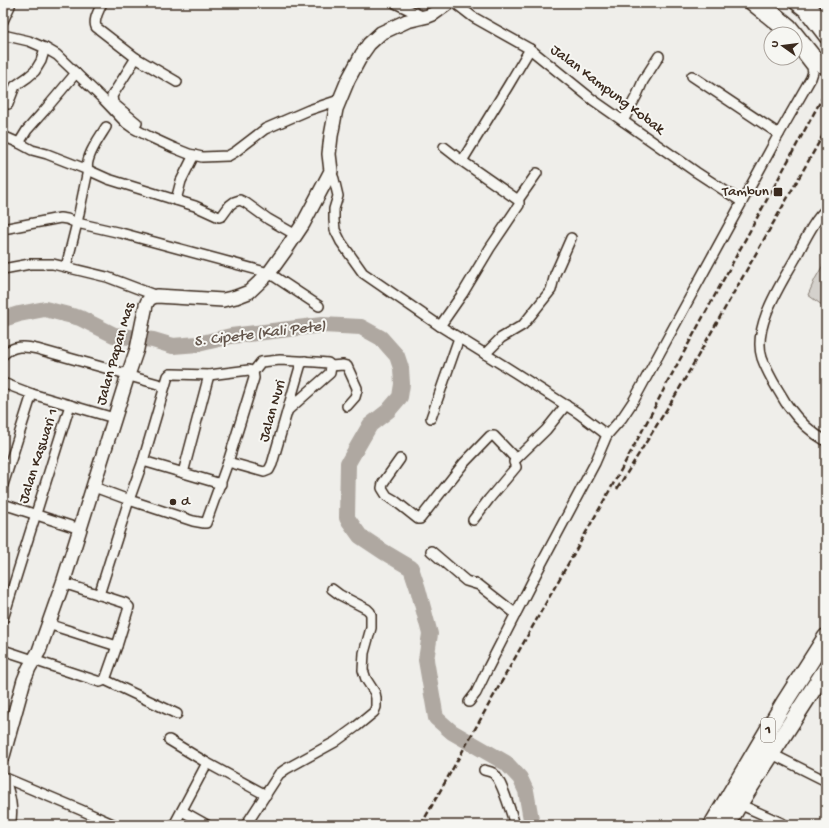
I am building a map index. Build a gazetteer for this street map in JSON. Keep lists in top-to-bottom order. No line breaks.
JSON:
{"streets":{"highway":["1"],"street":["Jalan Kampung Kobak","Jalan Papan Mas","Jalan Nuri","Jalan Kaswari 1"]},"water":["S. Cipete (Kali Pete)"],"places":{"transit":["Tambun"],"other":["d"]},"north":"left"}
